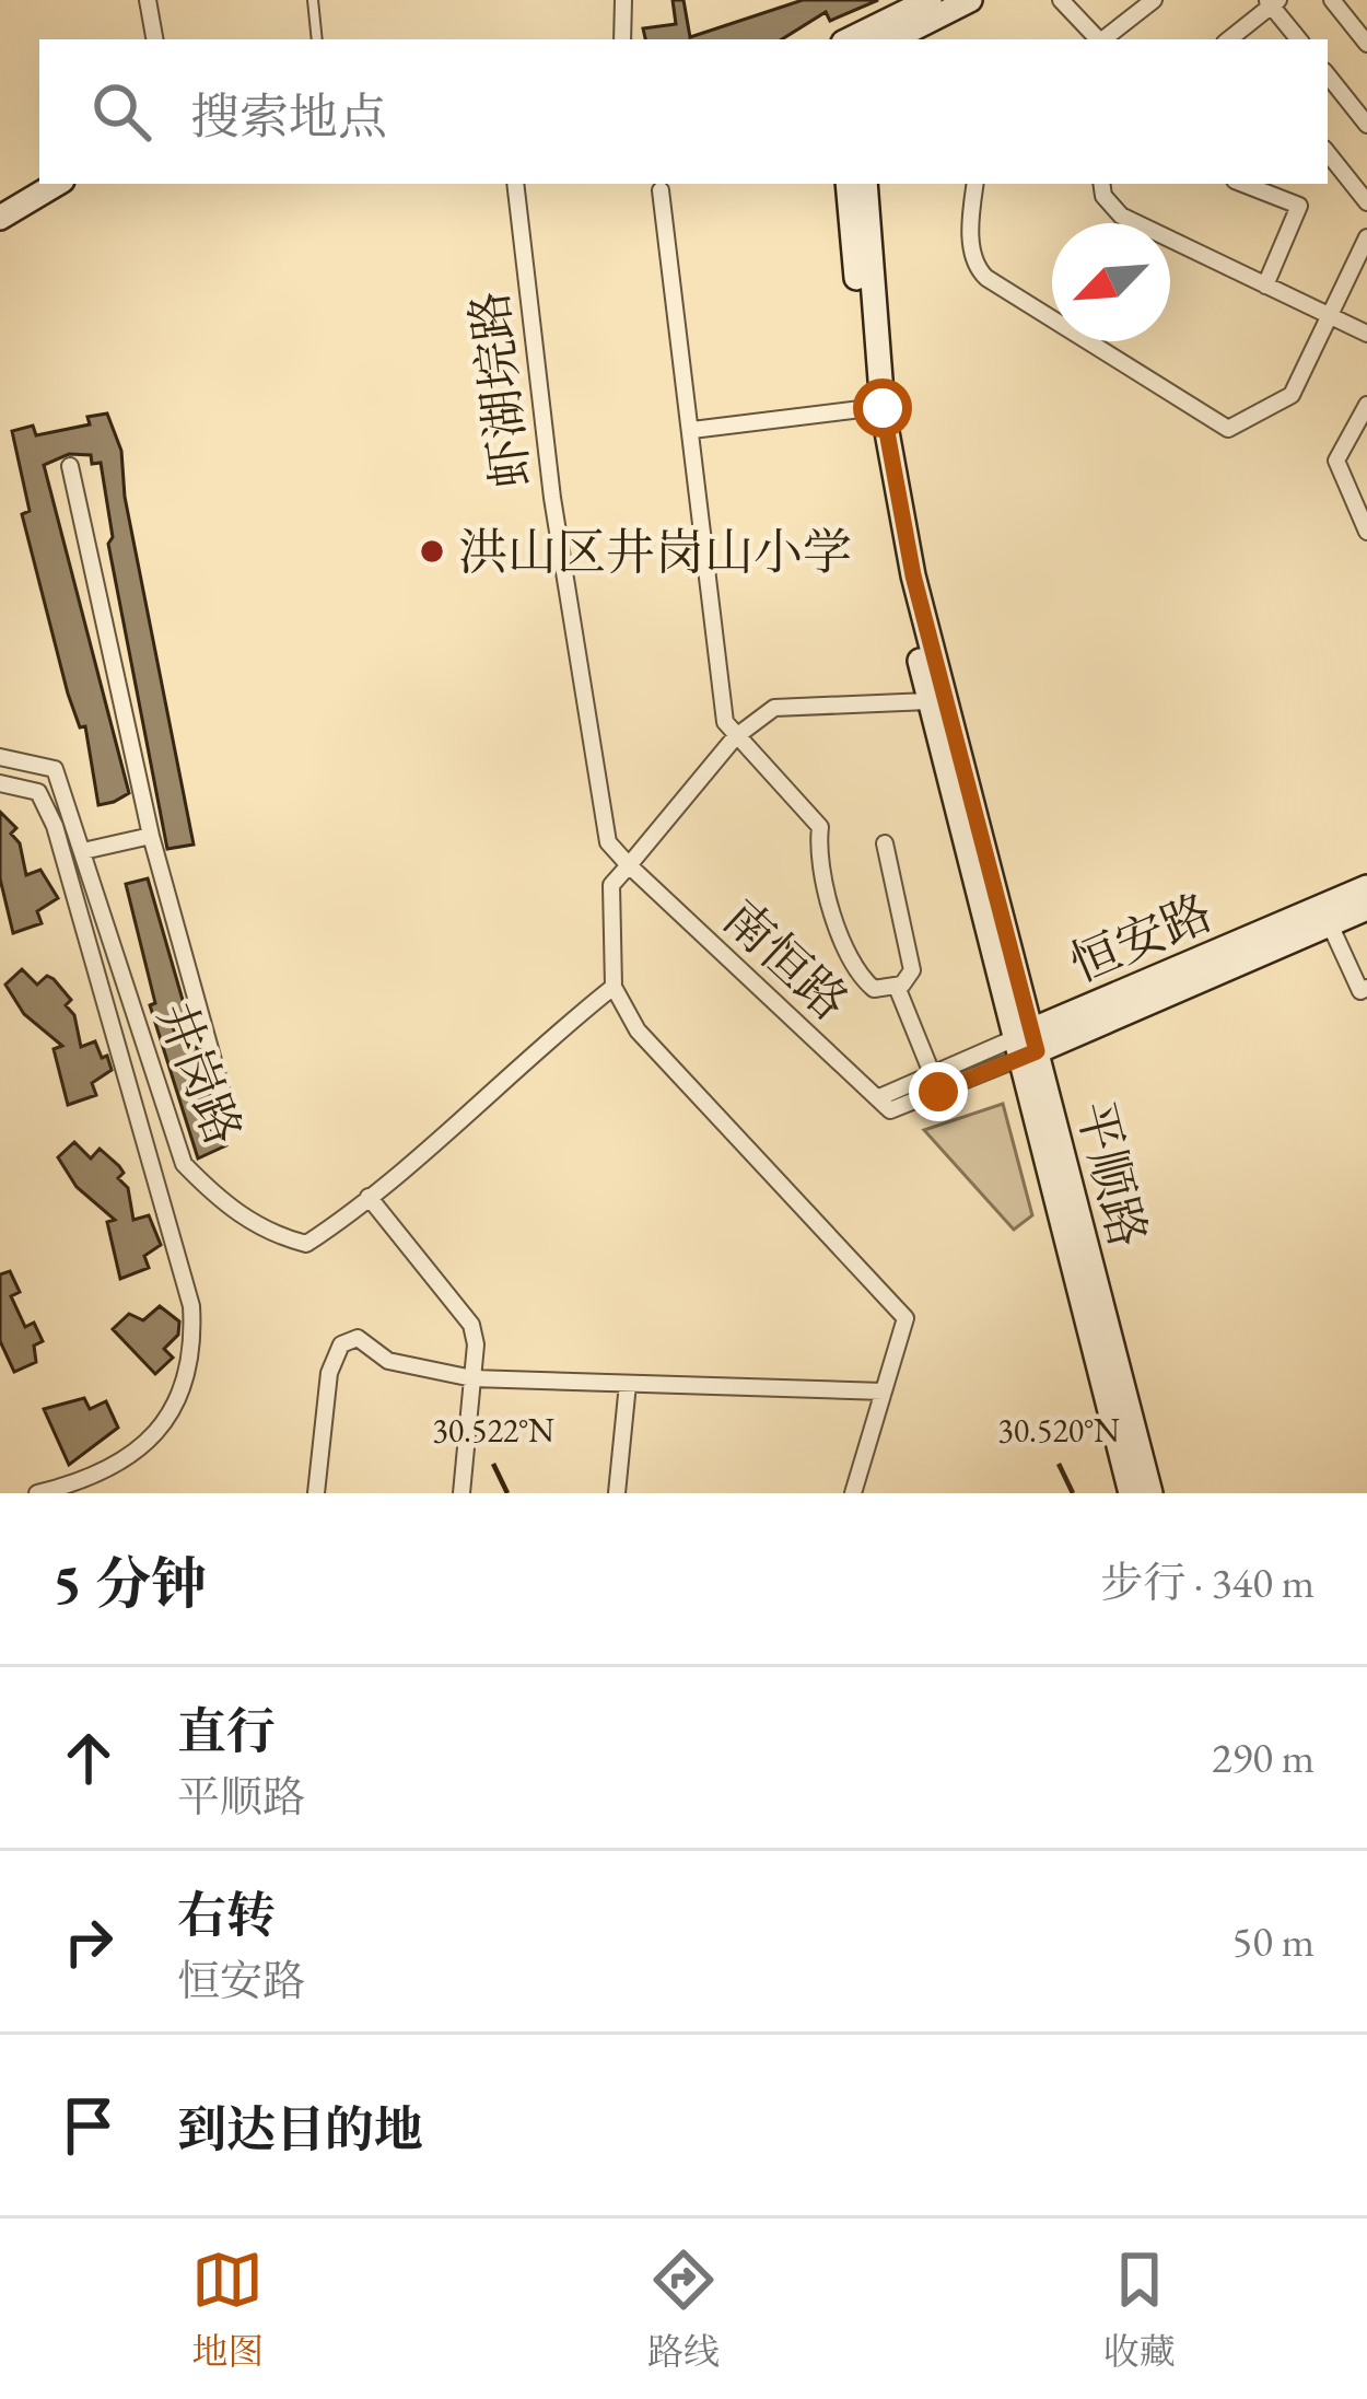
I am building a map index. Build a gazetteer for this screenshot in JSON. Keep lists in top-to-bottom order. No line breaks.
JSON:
{"streets":{"main road":["恒安路","平顺路"],"street":["虾湖垸路","南恒路","井岗路"]},"crossings":[["虾湖垸路","南恒路"],["恒安路","南恒路"],["恒安路","平顺路"]],"places":["洪山区井岗山小学"],"north":"bottom left","page":{"search":"搜索地点","heading":["5 分钟","步行 · 340 m"],"list":[["直行","平顺路","290 m"],["右转","恒安路","50 m"],"到达目的地"],"nav":["地图","路线","收藏"]},"coordinates":["30.522°N","30.520°N"]}
